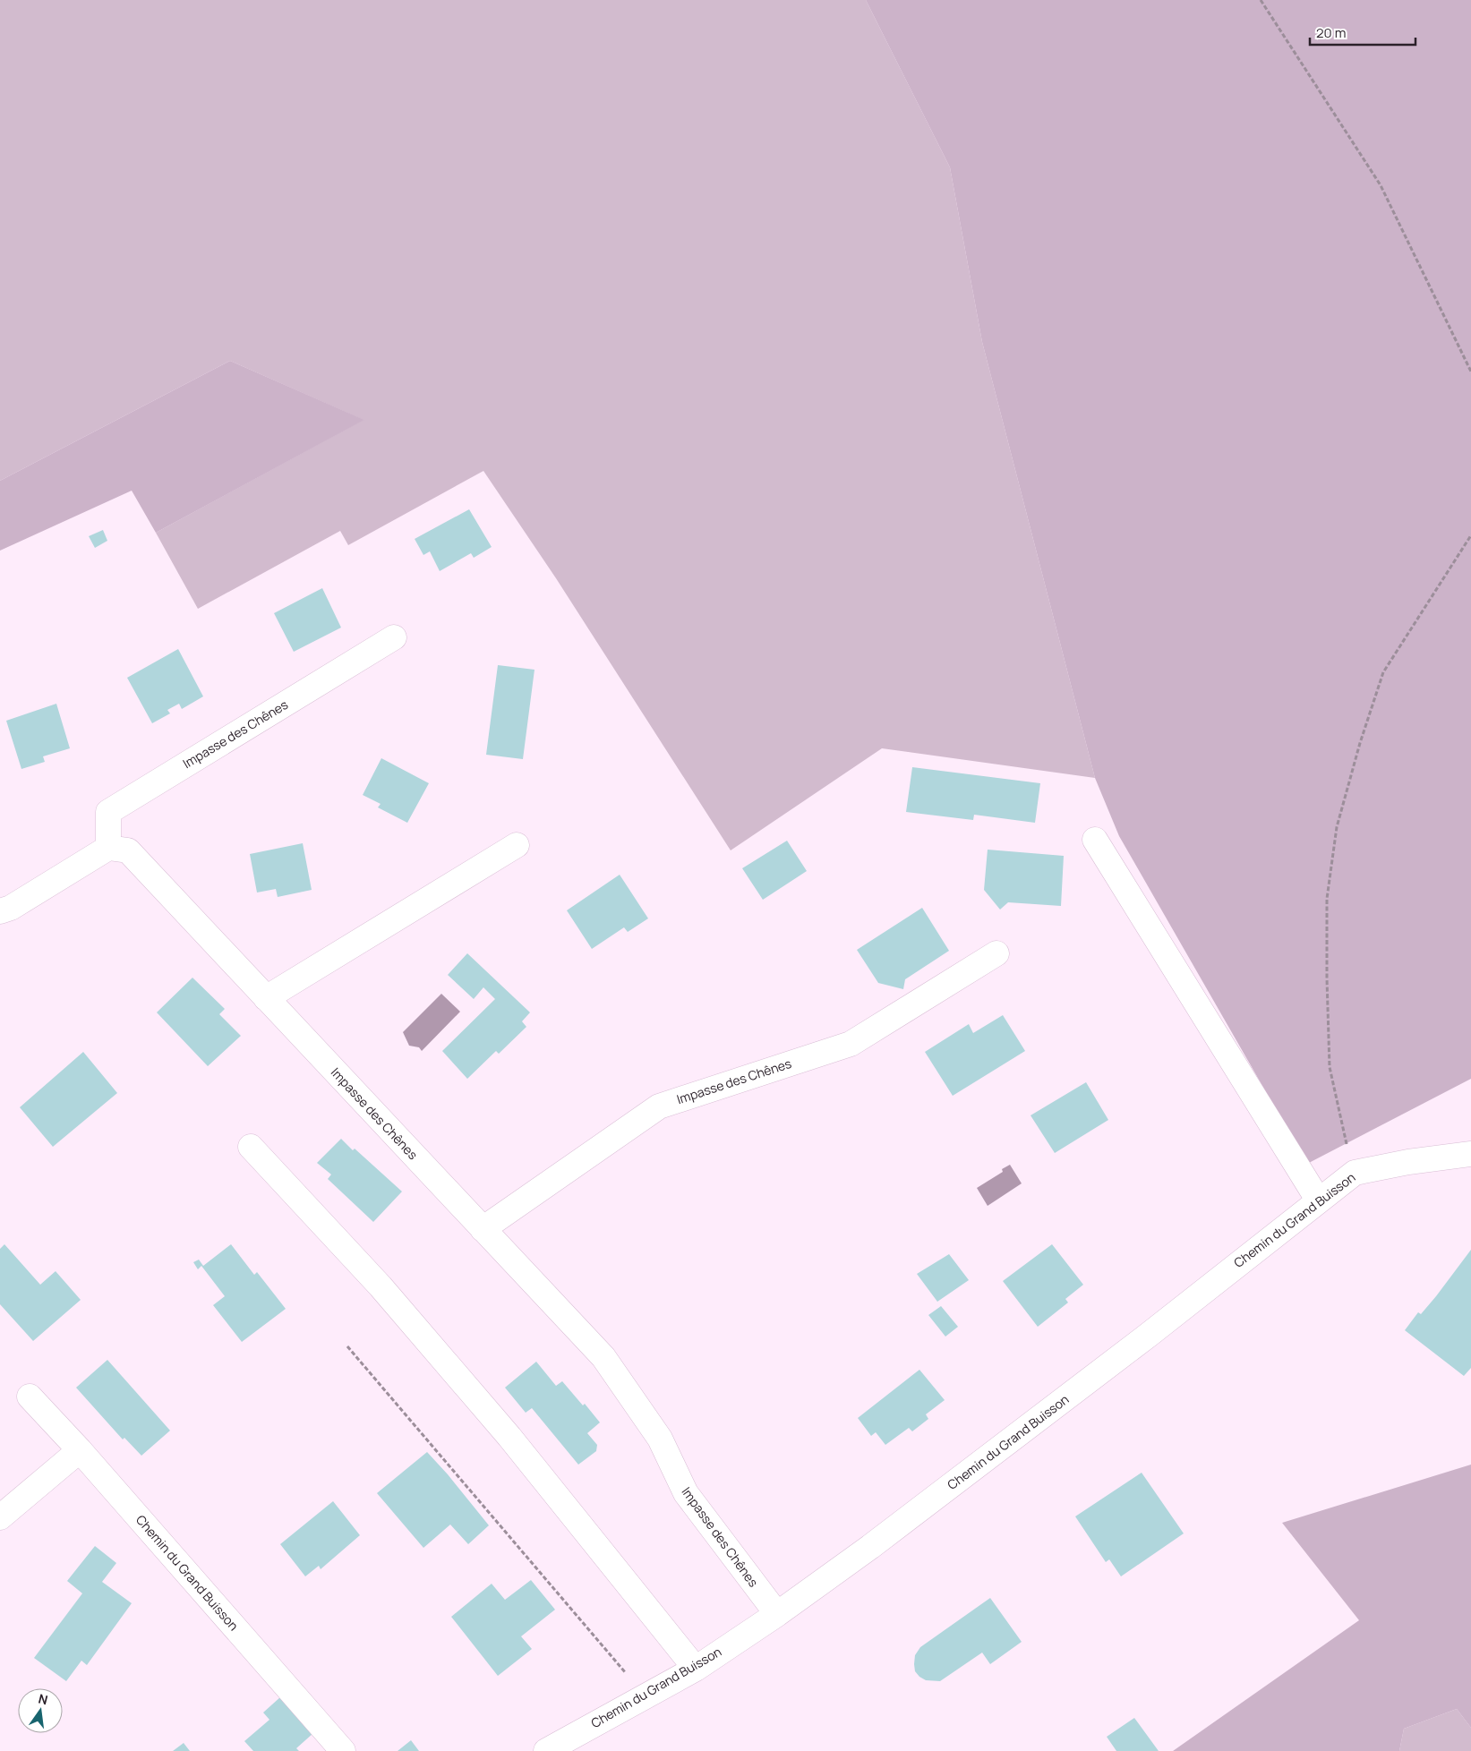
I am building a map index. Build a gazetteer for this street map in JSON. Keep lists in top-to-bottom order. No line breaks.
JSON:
{"streets":{"street":["Impasse des Chênes","Chemin du Grand Buisson"]},"crossings":[["Impasse des Chênes","Chemin du Grand Buisson"]],"scale_bar":"20 m","north":"top"}
